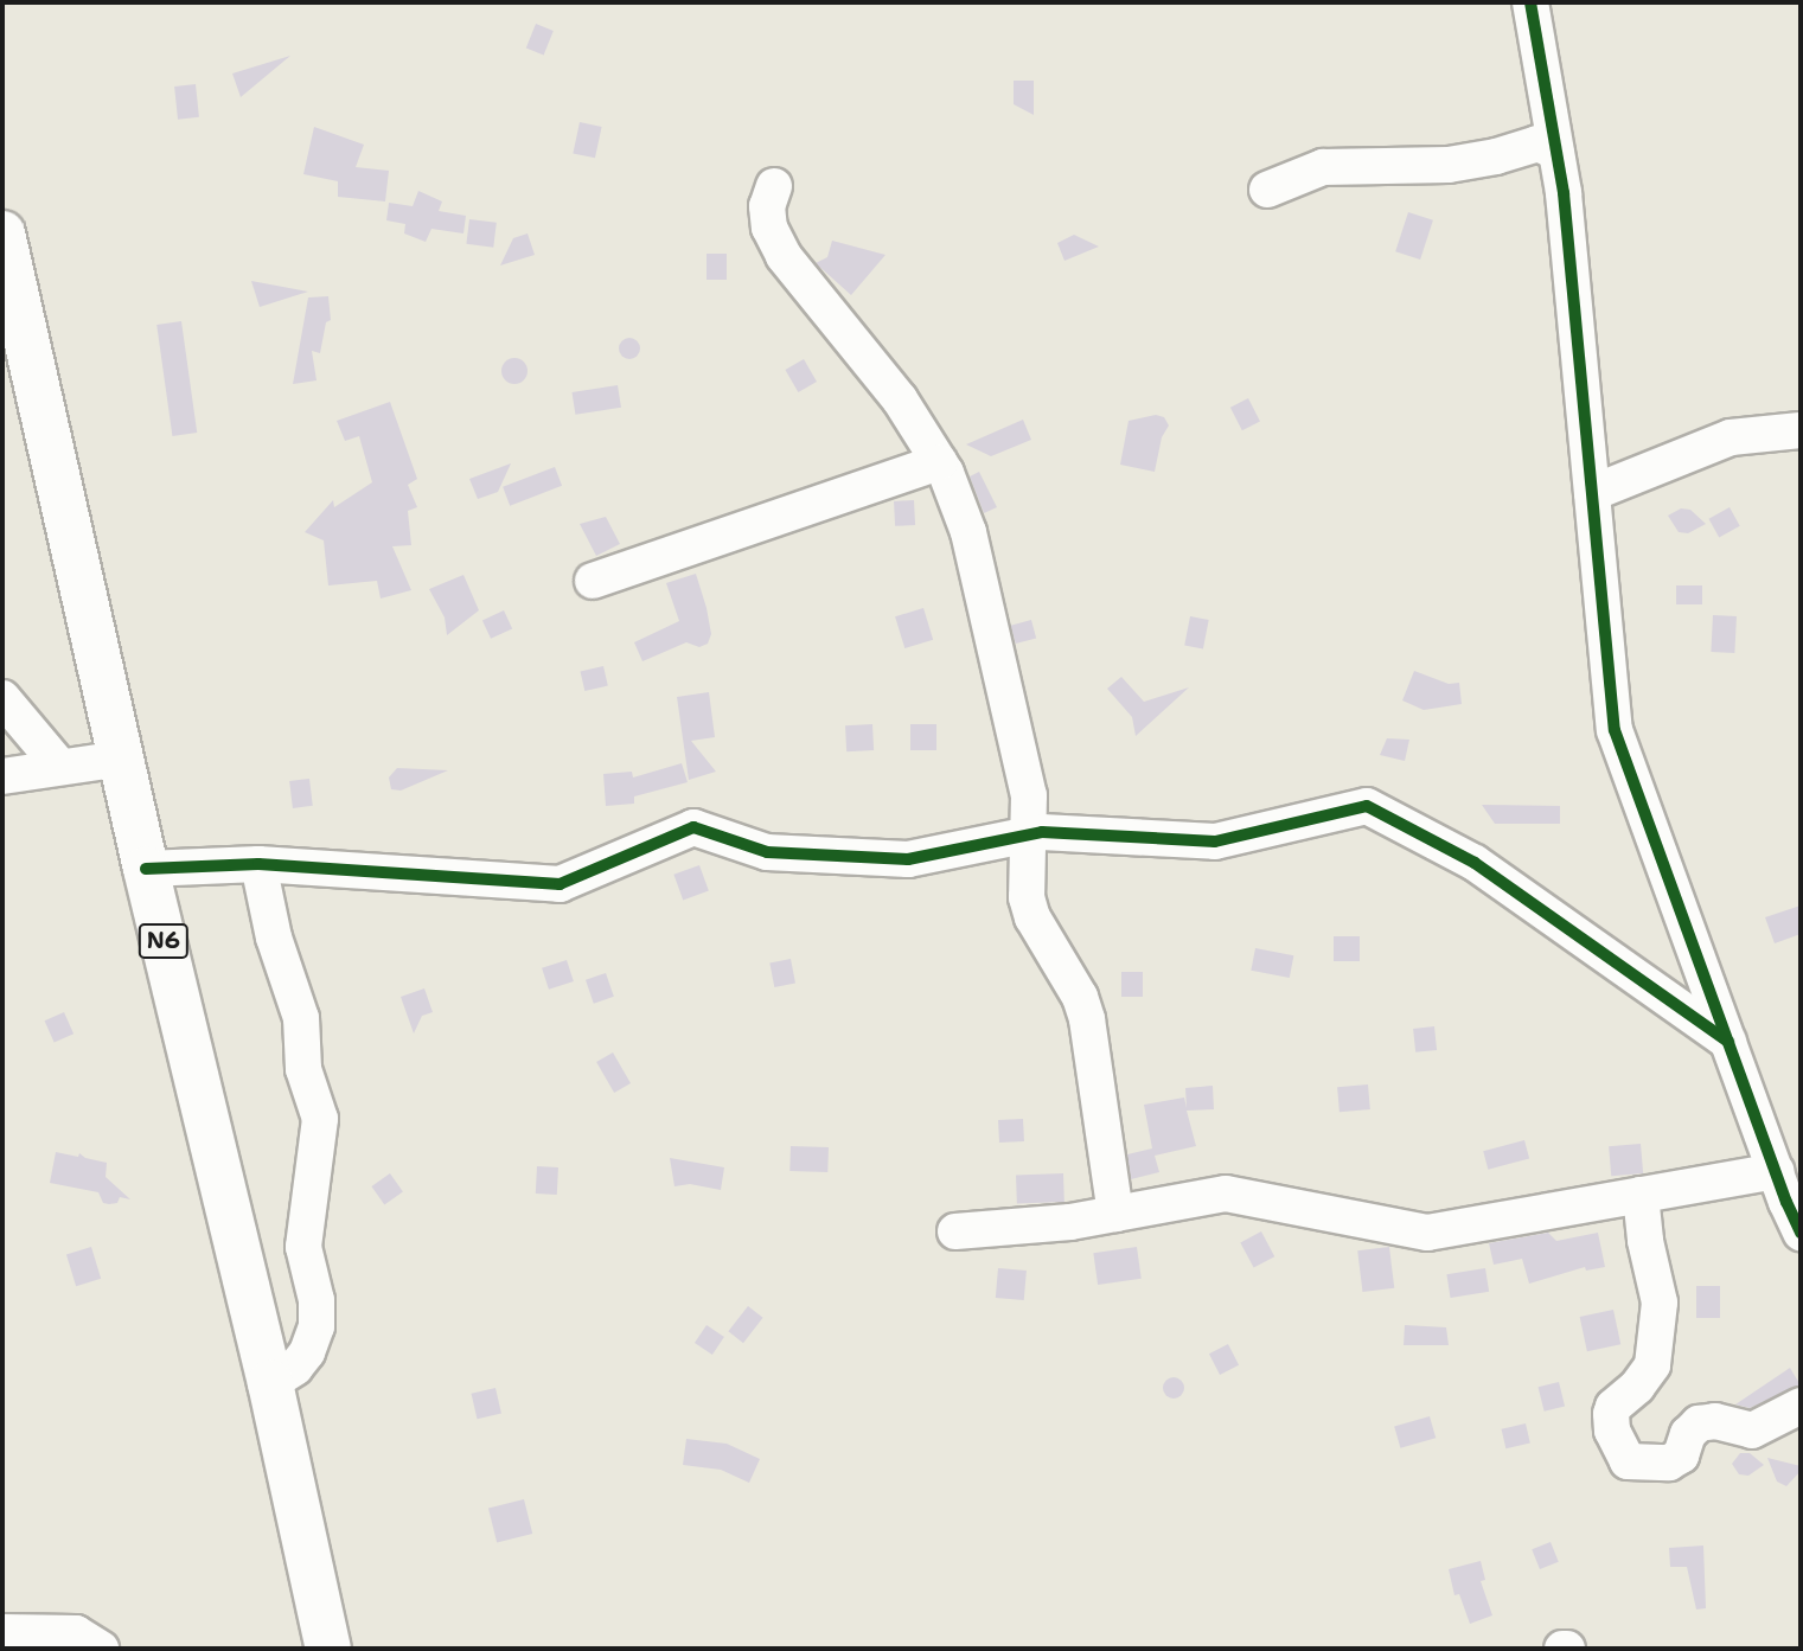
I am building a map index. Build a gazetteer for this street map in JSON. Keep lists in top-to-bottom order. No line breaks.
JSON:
{"streets":{"highway":["N6"]}}
